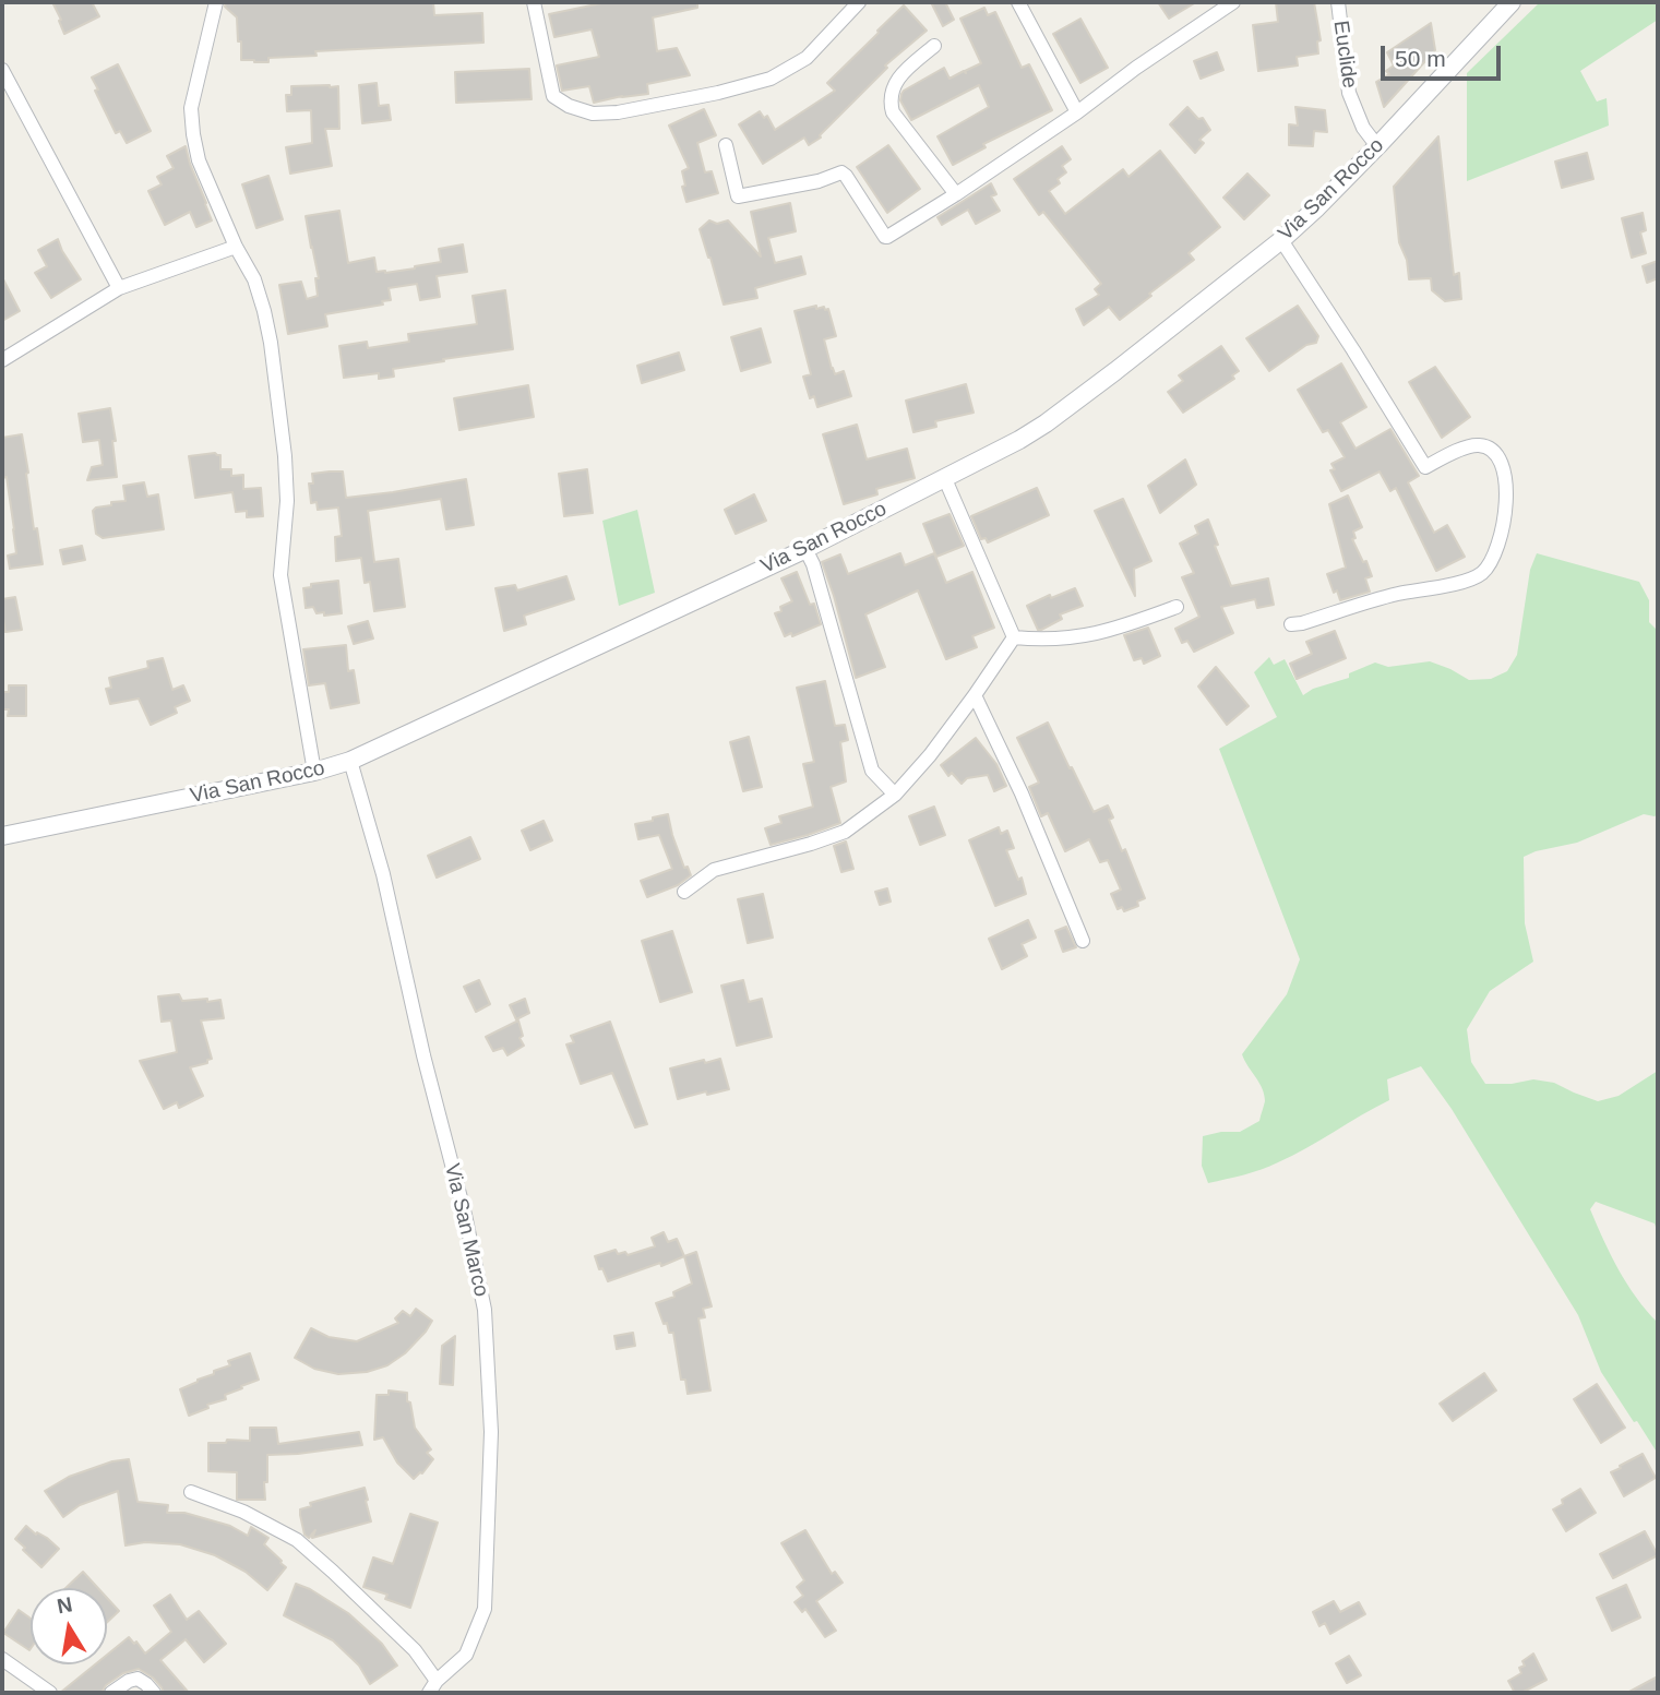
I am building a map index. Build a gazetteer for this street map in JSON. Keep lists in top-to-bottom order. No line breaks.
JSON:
{"streets":{"street":["Euclide","Via San Rocco","Via San Marco"]},"crossings":[["Euclide","Via San Rocco"],["Via San Rocco","Via San Marco"]],"scale_bar":"50 m","north":"top"}
